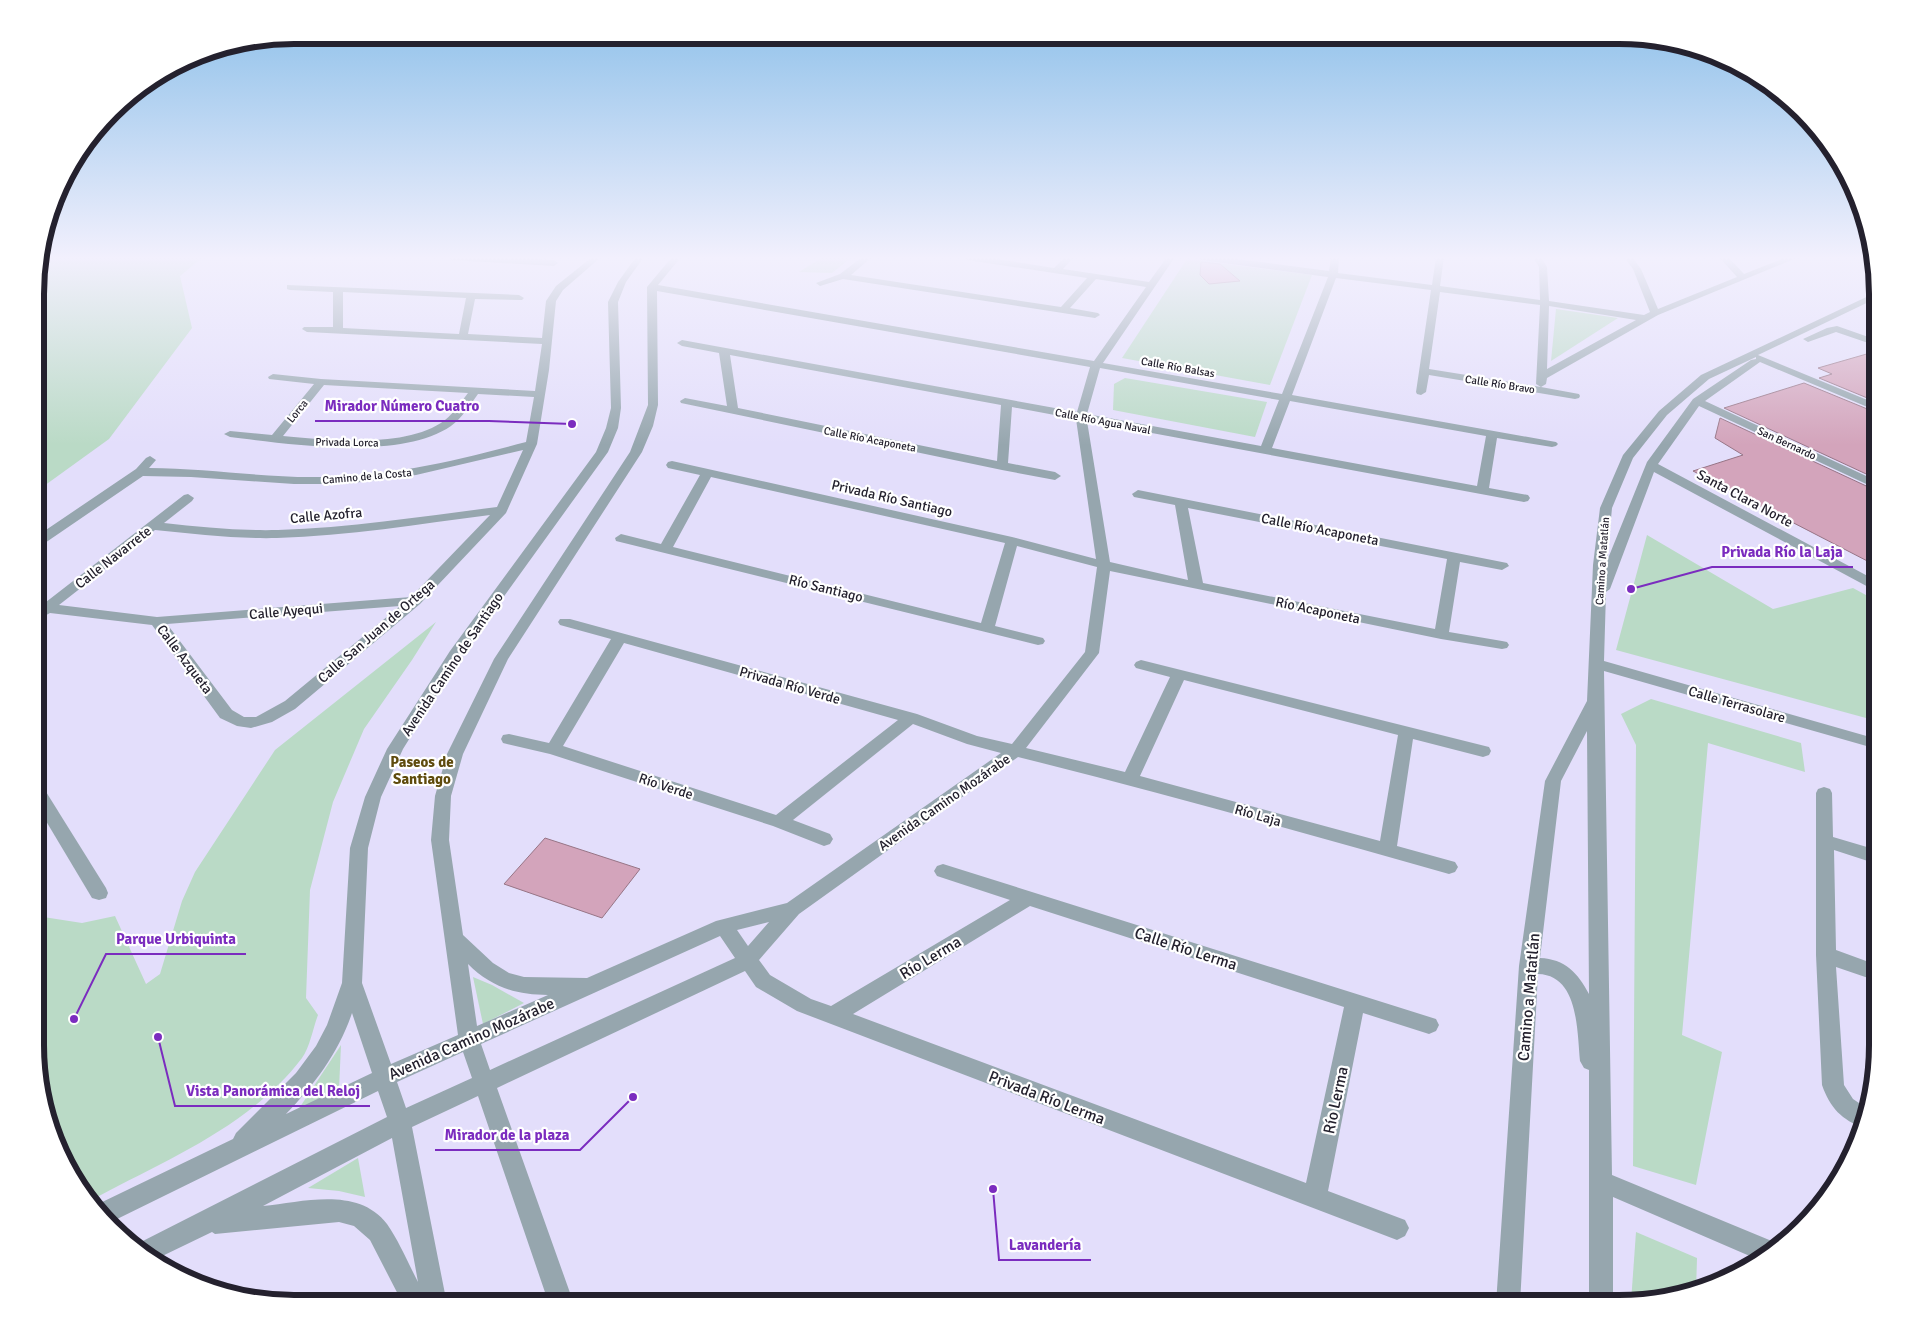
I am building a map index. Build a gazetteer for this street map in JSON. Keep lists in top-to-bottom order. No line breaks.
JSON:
{"streets":{"street":["Calle Río Balsas","Calle Río Bravo","Lorca","Calle Río Agua Naval","Calle Río Acaponeta","Privada Lorca","San Bernardo","Camino de la Costa","Privada Río Santiago","Santa Clara Norte","Calle Azofra","Calle Navarrete","Camino a Matatlán","Río Santiago","Río Acaponeta","Calle Ayequi","Calle San Juan de Ortega","Calle Azqueta","Avenida Camino de Santiago","Privada Río Verde","Calle Terrasolare","Río Verde","Avenida Camino Mozárabe","Río Laja","Calle Río Lerma","Río Lerma","Privada Río Lerma"]},"crossings":[["Calle Río Balsas","Avenida Camino Mozárabe"],["Lorca","Privada Lorca"],["Calle Río Agua Naval","Avenida Camino Mozárabe"],["Camino de la Costa","Calle San Juan de Ortega"],["Privada Río Santiago","Río Acaponeta"],["Privada Río Santiago","Avenida Camino Mozárabe"],["Calle Azofra","Calle Navarrete"],["Calle Azofra","Calle San Juan de Ortega"],["Camino a Matatlán","Calle Terrasolare"],["Río Acaponeta","Avenida Camino Mozárabe"],["Calle Ayequi","Calle San Juan de Ortega"],["Calle Ayequi","Calle Azqueta"],["Calle San Juan de Ortega","Calle Azqueta"],["Avenida Camino de Santiago","Avenida Camino Mozárabe"],["Privada Río Verde","Avenida Camino Mozárabe"],["Privada Río Verde","Río Laja"],["Avenida Camino Mozárabe","Río Laja"],["Avenida Camino Mozárabe","Privada Río Lerma"],["Calle Río Lerma","Río Lerma"],["Río Lerma","Privada Río Lerma"]],"districts":["Paseos de Santiago"],"places":["Mirador Número Cuatro","Privada Río la Laja","Parque Urbiquinta","Vista Panorámica del Reloj","Mirador de la plaza","Lavandería"]}
